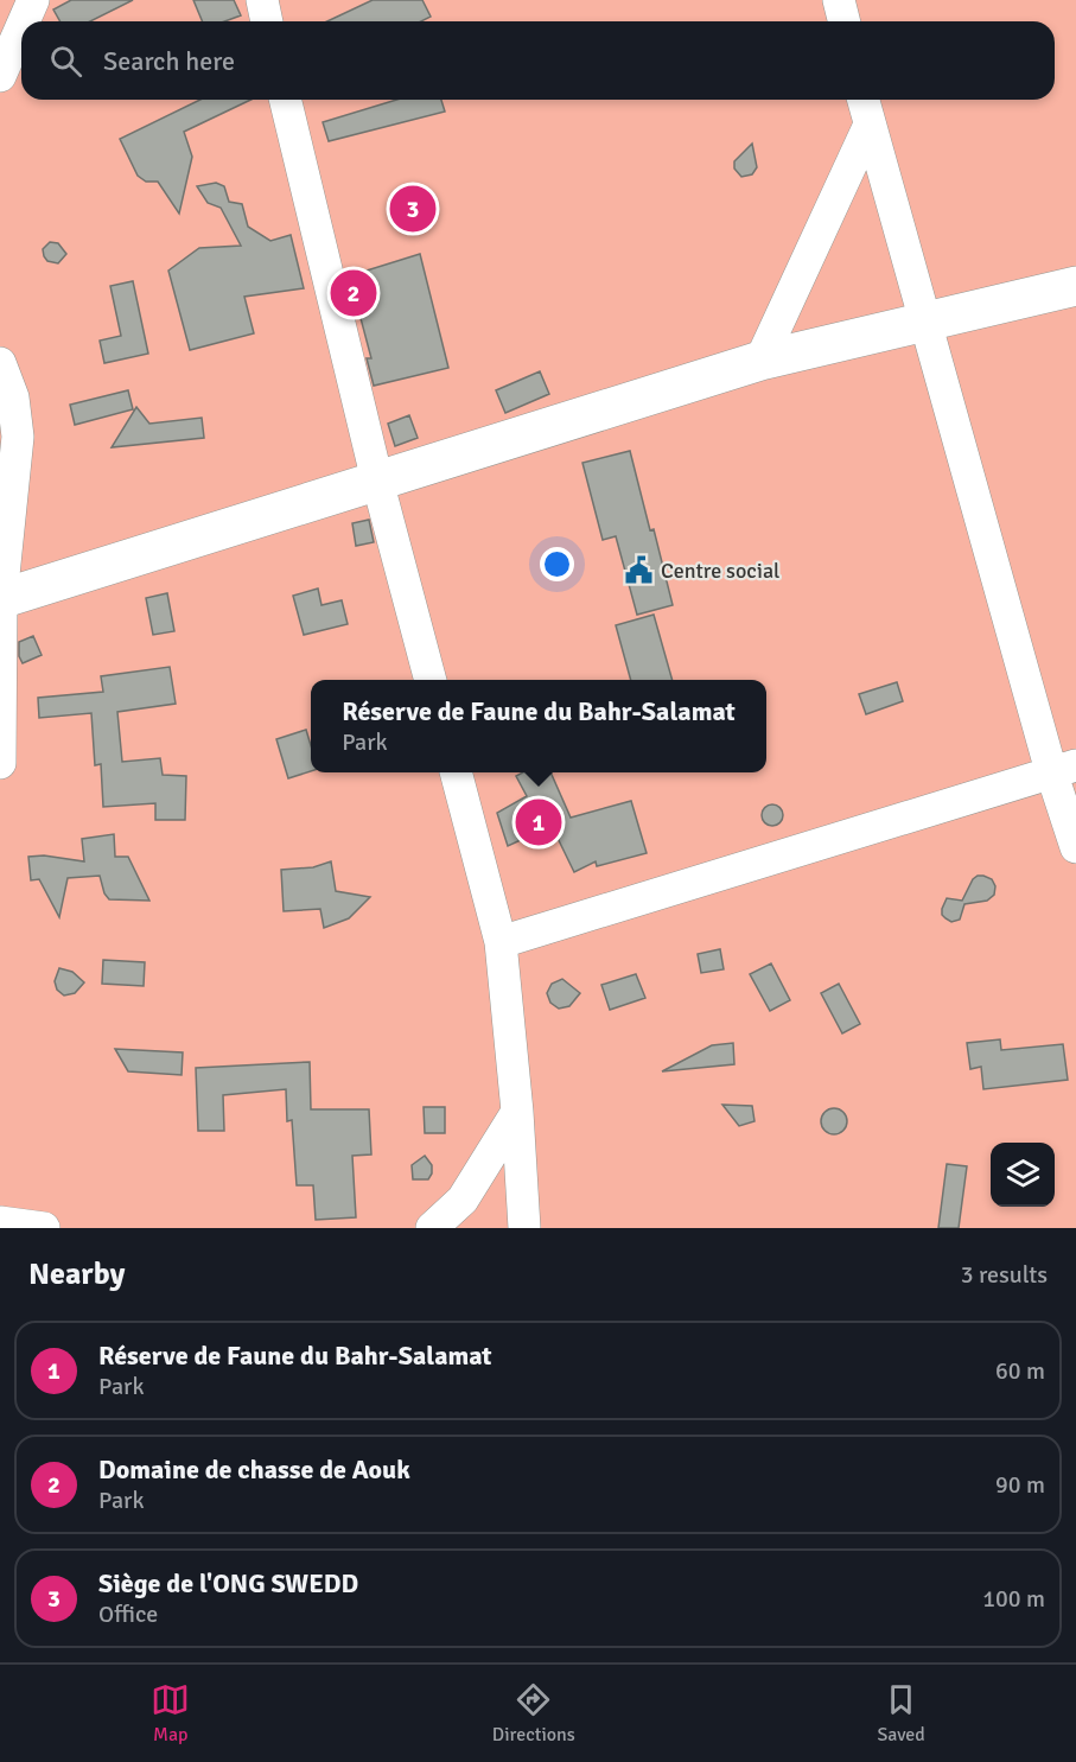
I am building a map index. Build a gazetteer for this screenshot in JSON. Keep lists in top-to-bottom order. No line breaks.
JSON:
{"places":{"public building":["Centre social"]},"page":{"search":"Search here","pins":["3","2","1"],"popup":["Réserve de Faune du Bahr-Salamat","Park"],"heading":["Nearby","3 results"],"list":[{"mark":"1","name":"Réserve de Faune du Bahr-Salamat","note":"Park","value":"60 m"},{"mark":"2","name":"Domaine de chasse de Aouk","note":"Park","value":"90 m"},{"mark":"3","name":"Siège de l'ONG SWEDD","note":"Office","value":"100 m"}],"nav":["Map","Directions","Saved"]}}
